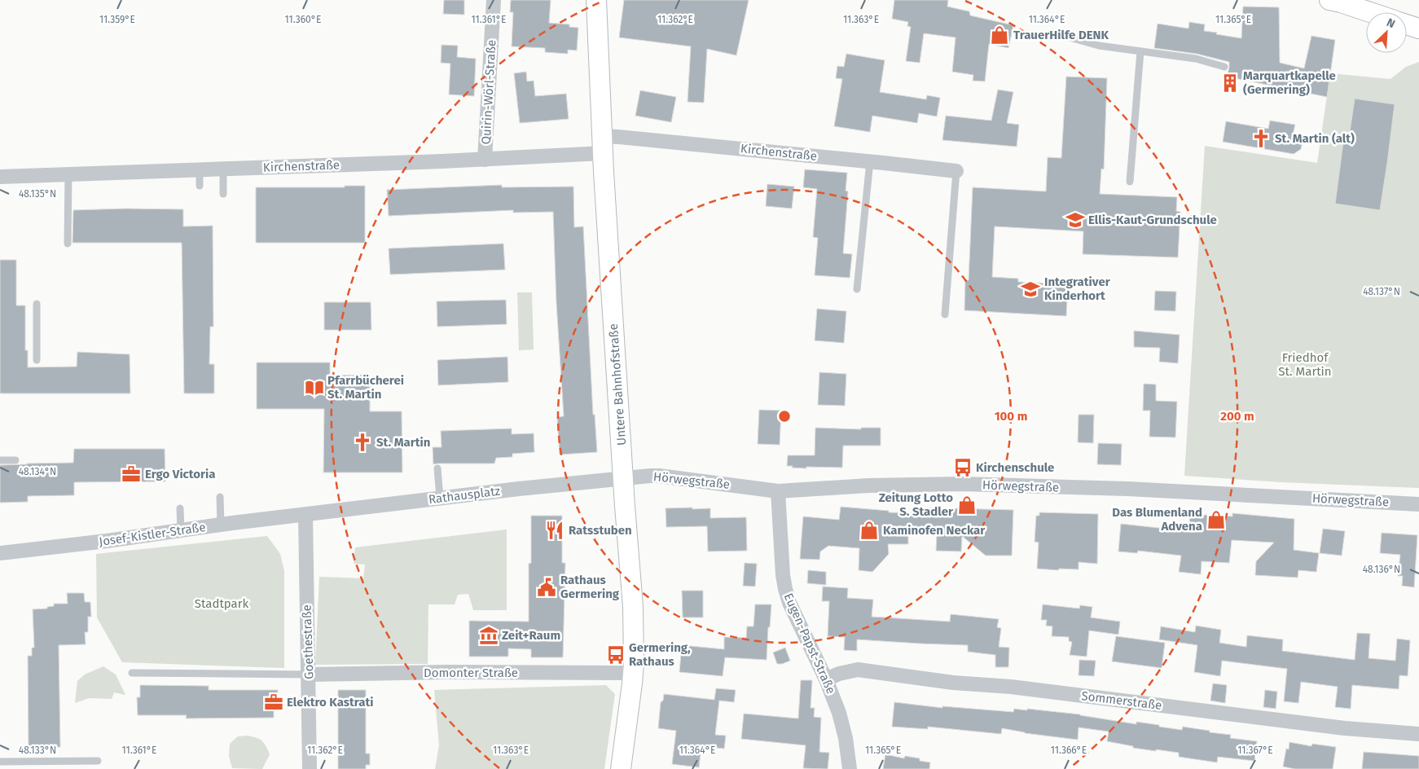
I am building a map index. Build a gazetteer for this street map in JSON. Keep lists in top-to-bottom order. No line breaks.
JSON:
{"streets":{"street":["Quirin-Wörl-Straße","Kirchenstraße","Untere Bahnhofstraße","Hörwegstraße","Rathausplatz","Josef-Kistler-Straße","Goethestraße","Eugen-Papst-Straße","Domonter Straße","Sommerstraße"]},"crossings":[["Quirin-Wörl-Straße","Kirchenstraße"],["Kirchenstraße","Untere Bahnhofstraße"],["Untere Bahnhofstraße","Hörwegstraße"],["Untere Bahnhofstraße","Rathausplatz"],["Untere Bahnhofstraße","Domonter Straße"],["Hörwegstraße","Rathausplatz"],["Hörwegstraße","Eugen-Papst-Straße"],["Rathausplatz","Josef-Kistler-Straße"],["Rathausplatz","Goethestraße"],["Josef-Kistler-Straße","Goethestraße"],["Goethestraße","Domonter Straße"],["Eugen-Papst-Straße","Sommerstraße"]],"parks":["Friedhof St. Martin","Stadtpark"],"places":{"shop":["TrauerHilfe DENK","Zeitung Lotto S. Stadler","Das Blumenland Advena","Kaminofen Neckar"],"building":["Marquartkapelle (Germering)"],"church":["St. Martin (alt)","St. Martin"],"school or university":["Ellis-Kaut-Grundschule","Integrativer Kinderhort"],"library":["Pfarrbücherei St. Martin"],"bus stop":["Kirchenschule","Germering, Rathaus"],"office":["Ergo Victoria","Elektro Kastrati"],"restaurant":["Ratsstuben"],"public building":["Rathaus Germering"],"museum":["Zeit+Raum"]},"north":"top right","coordinates":["11.359°E","11.360°E","11.361°E","11.362°E","11.363°E","11.364°E","11.365°E","48.135°N","48.137°N","48.134°N","48.136°N","48.133°N","11.367°E","11.366°E"],"rings":["100 m","200 m"]}
